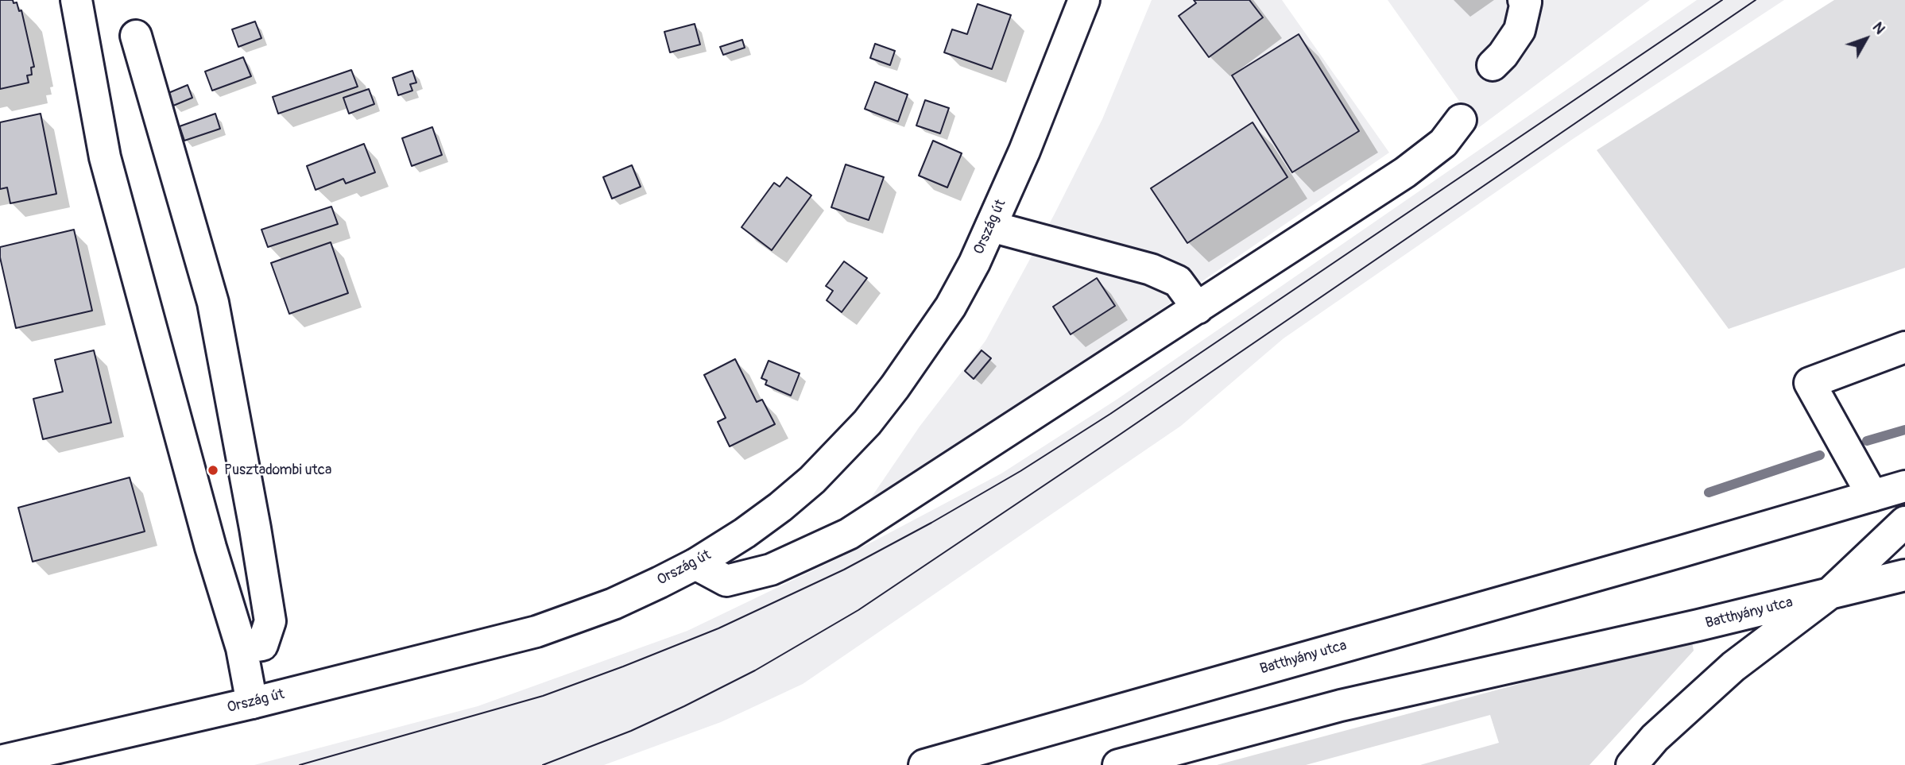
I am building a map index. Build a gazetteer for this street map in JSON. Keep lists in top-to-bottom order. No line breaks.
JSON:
{"streets":{"main road":["Ország út","Batthyány utca"]},"places":["Pusztadombi utca"],"north":"top right"}
